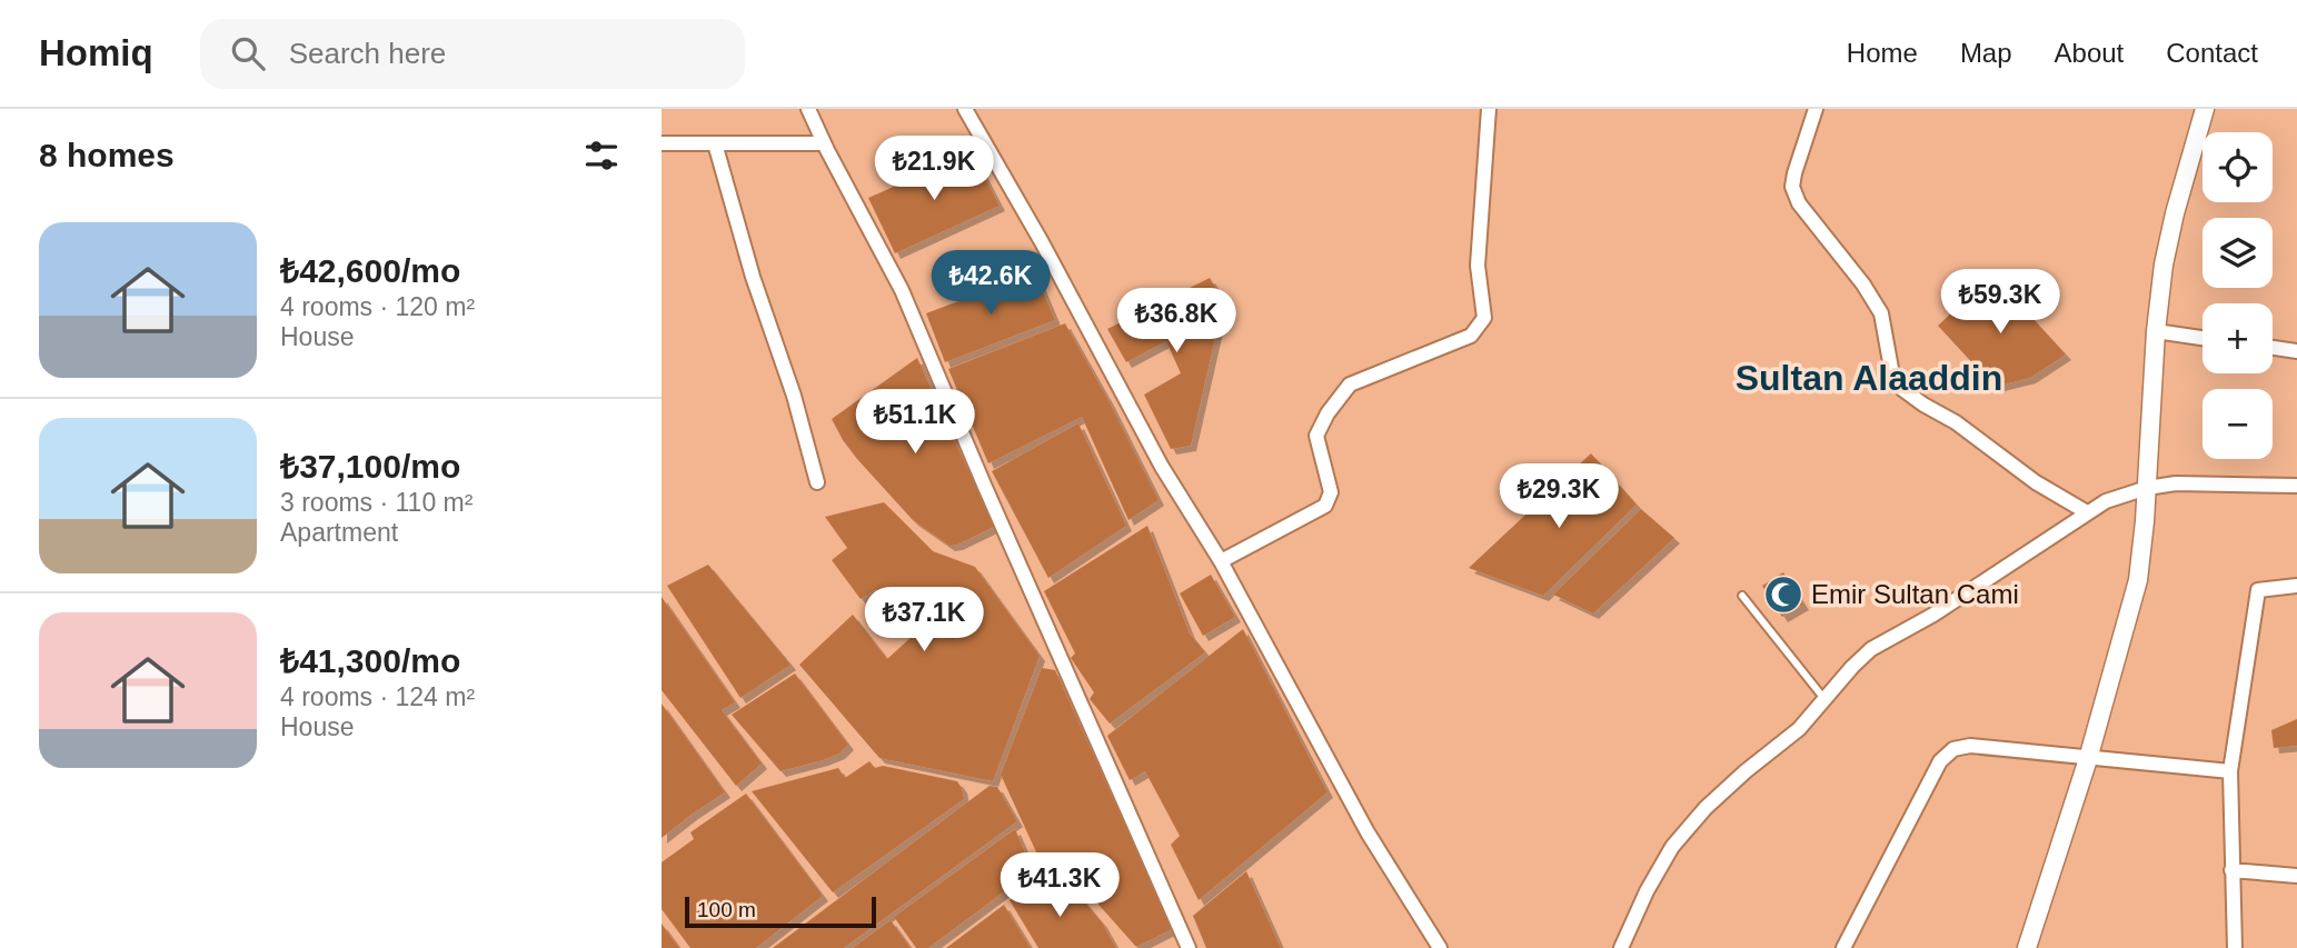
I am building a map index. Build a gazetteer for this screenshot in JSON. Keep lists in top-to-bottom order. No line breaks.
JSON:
{"districts":["Sultan Alaaddin"],"places":{"mosque":["Emir Sultan Cami"]},"scale_bar":"100 m","page":{"header":"Homiq","search":"Search here","nav":["Home","Map","About","Contact"],"heading":"8 homes","map_buttons":["+","−"],"price":["₺21.9K","₺42.6K","₺59.3K","₺36.8K","₺51.1K","₺29.3K","₺37.1K","₺41.3K"],"list":[{"name":"₺42,600/mo","note":"4 rooms · 120 m² · House"},{"name":"₺37,100/mo","note":"3 rooms · 110 m² · Apartment"},{"name":"₺41,300/mo","note":"4 rooms · 124 m² · House"}],"scale":"100 m"}}
